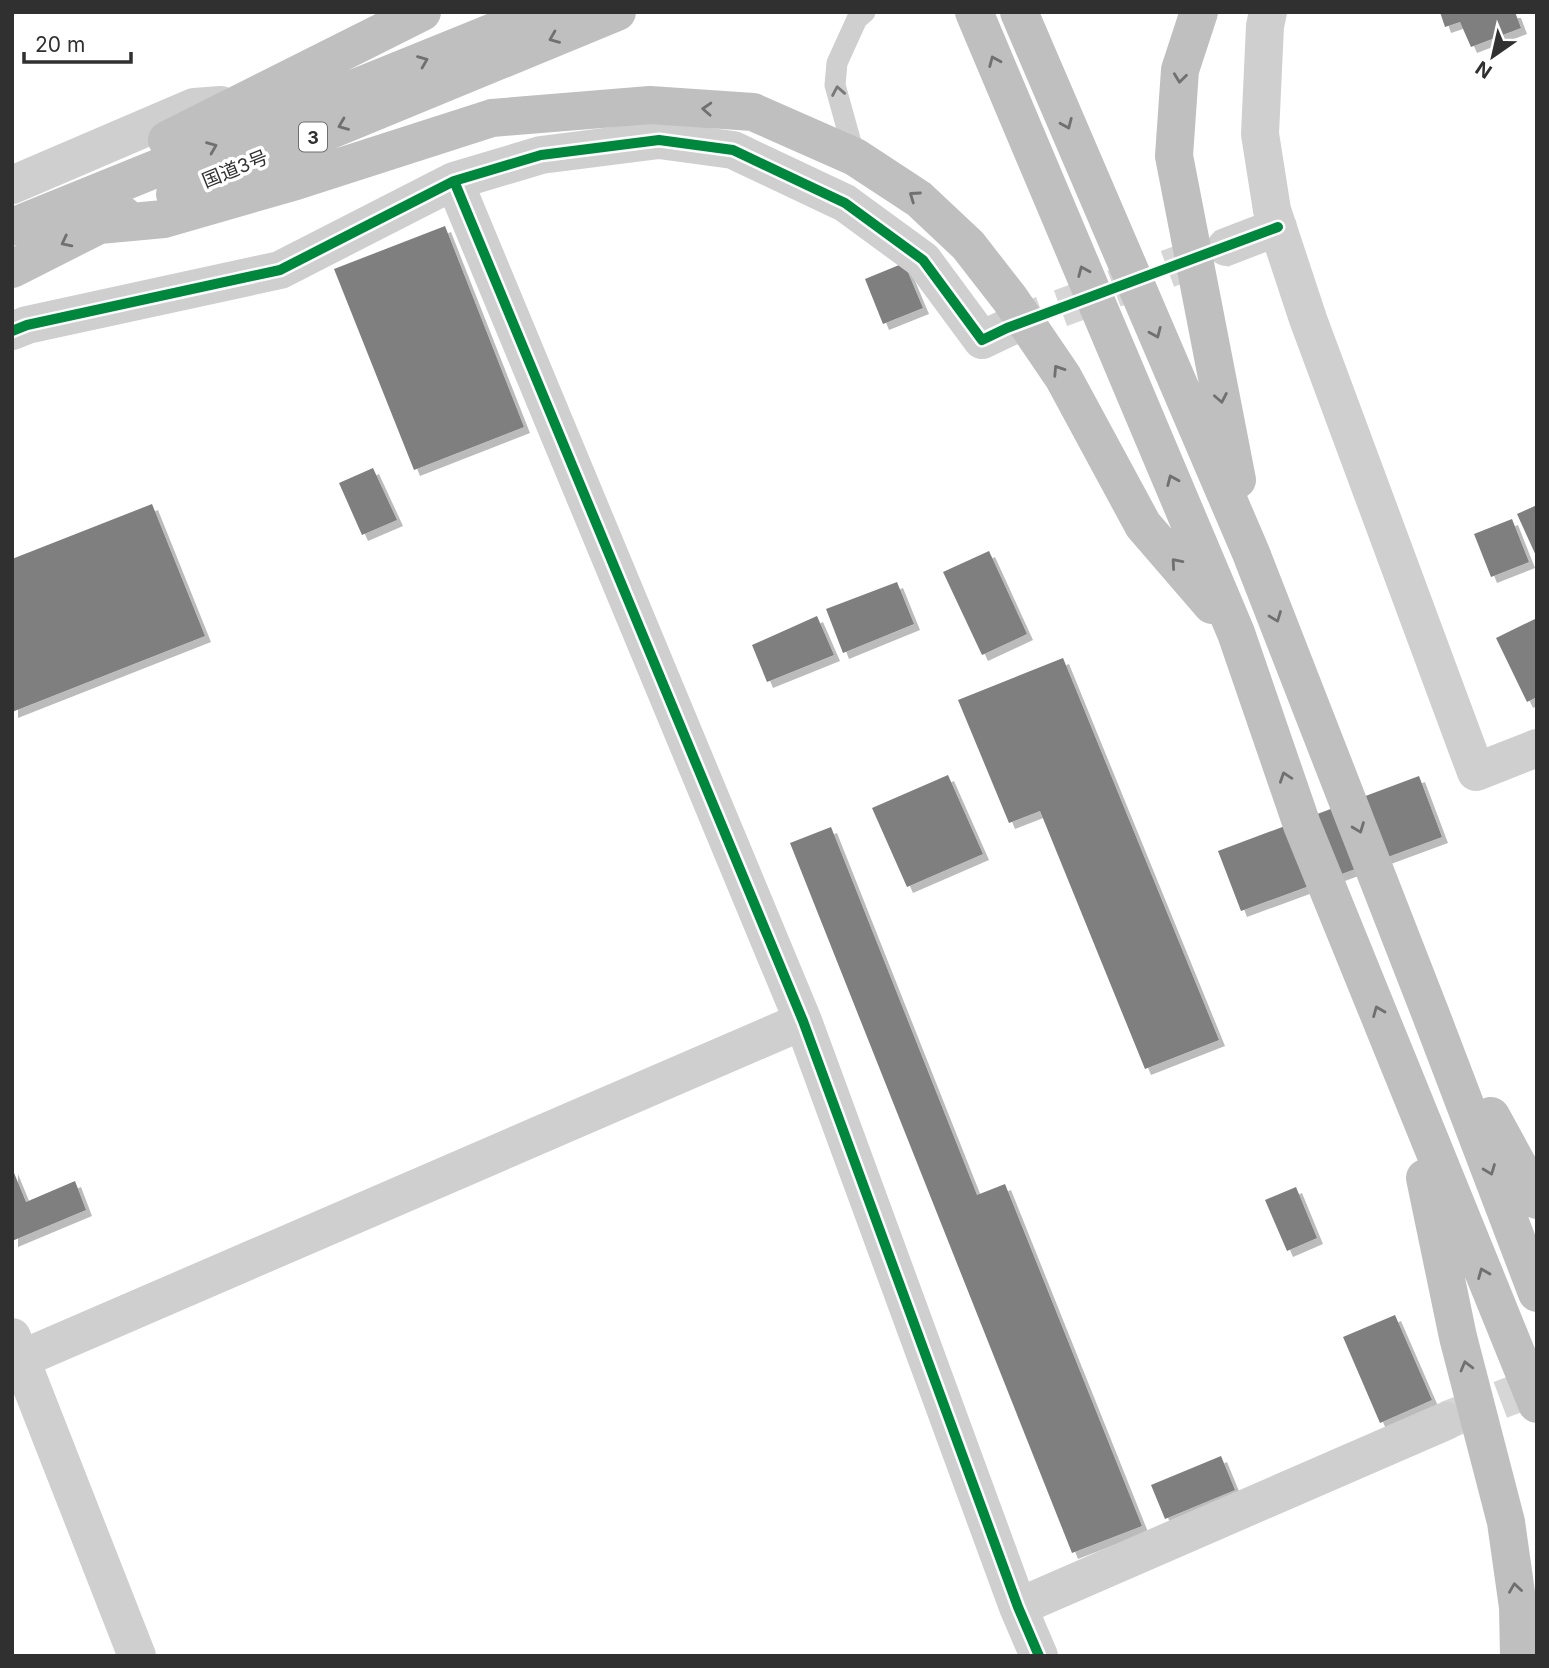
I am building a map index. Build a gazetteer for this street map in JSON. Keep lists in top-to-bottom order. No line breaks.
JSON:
{"streets":{"highway":["3","国道3号"]},"scale_bar":"20 m","north":"bottom left"}
